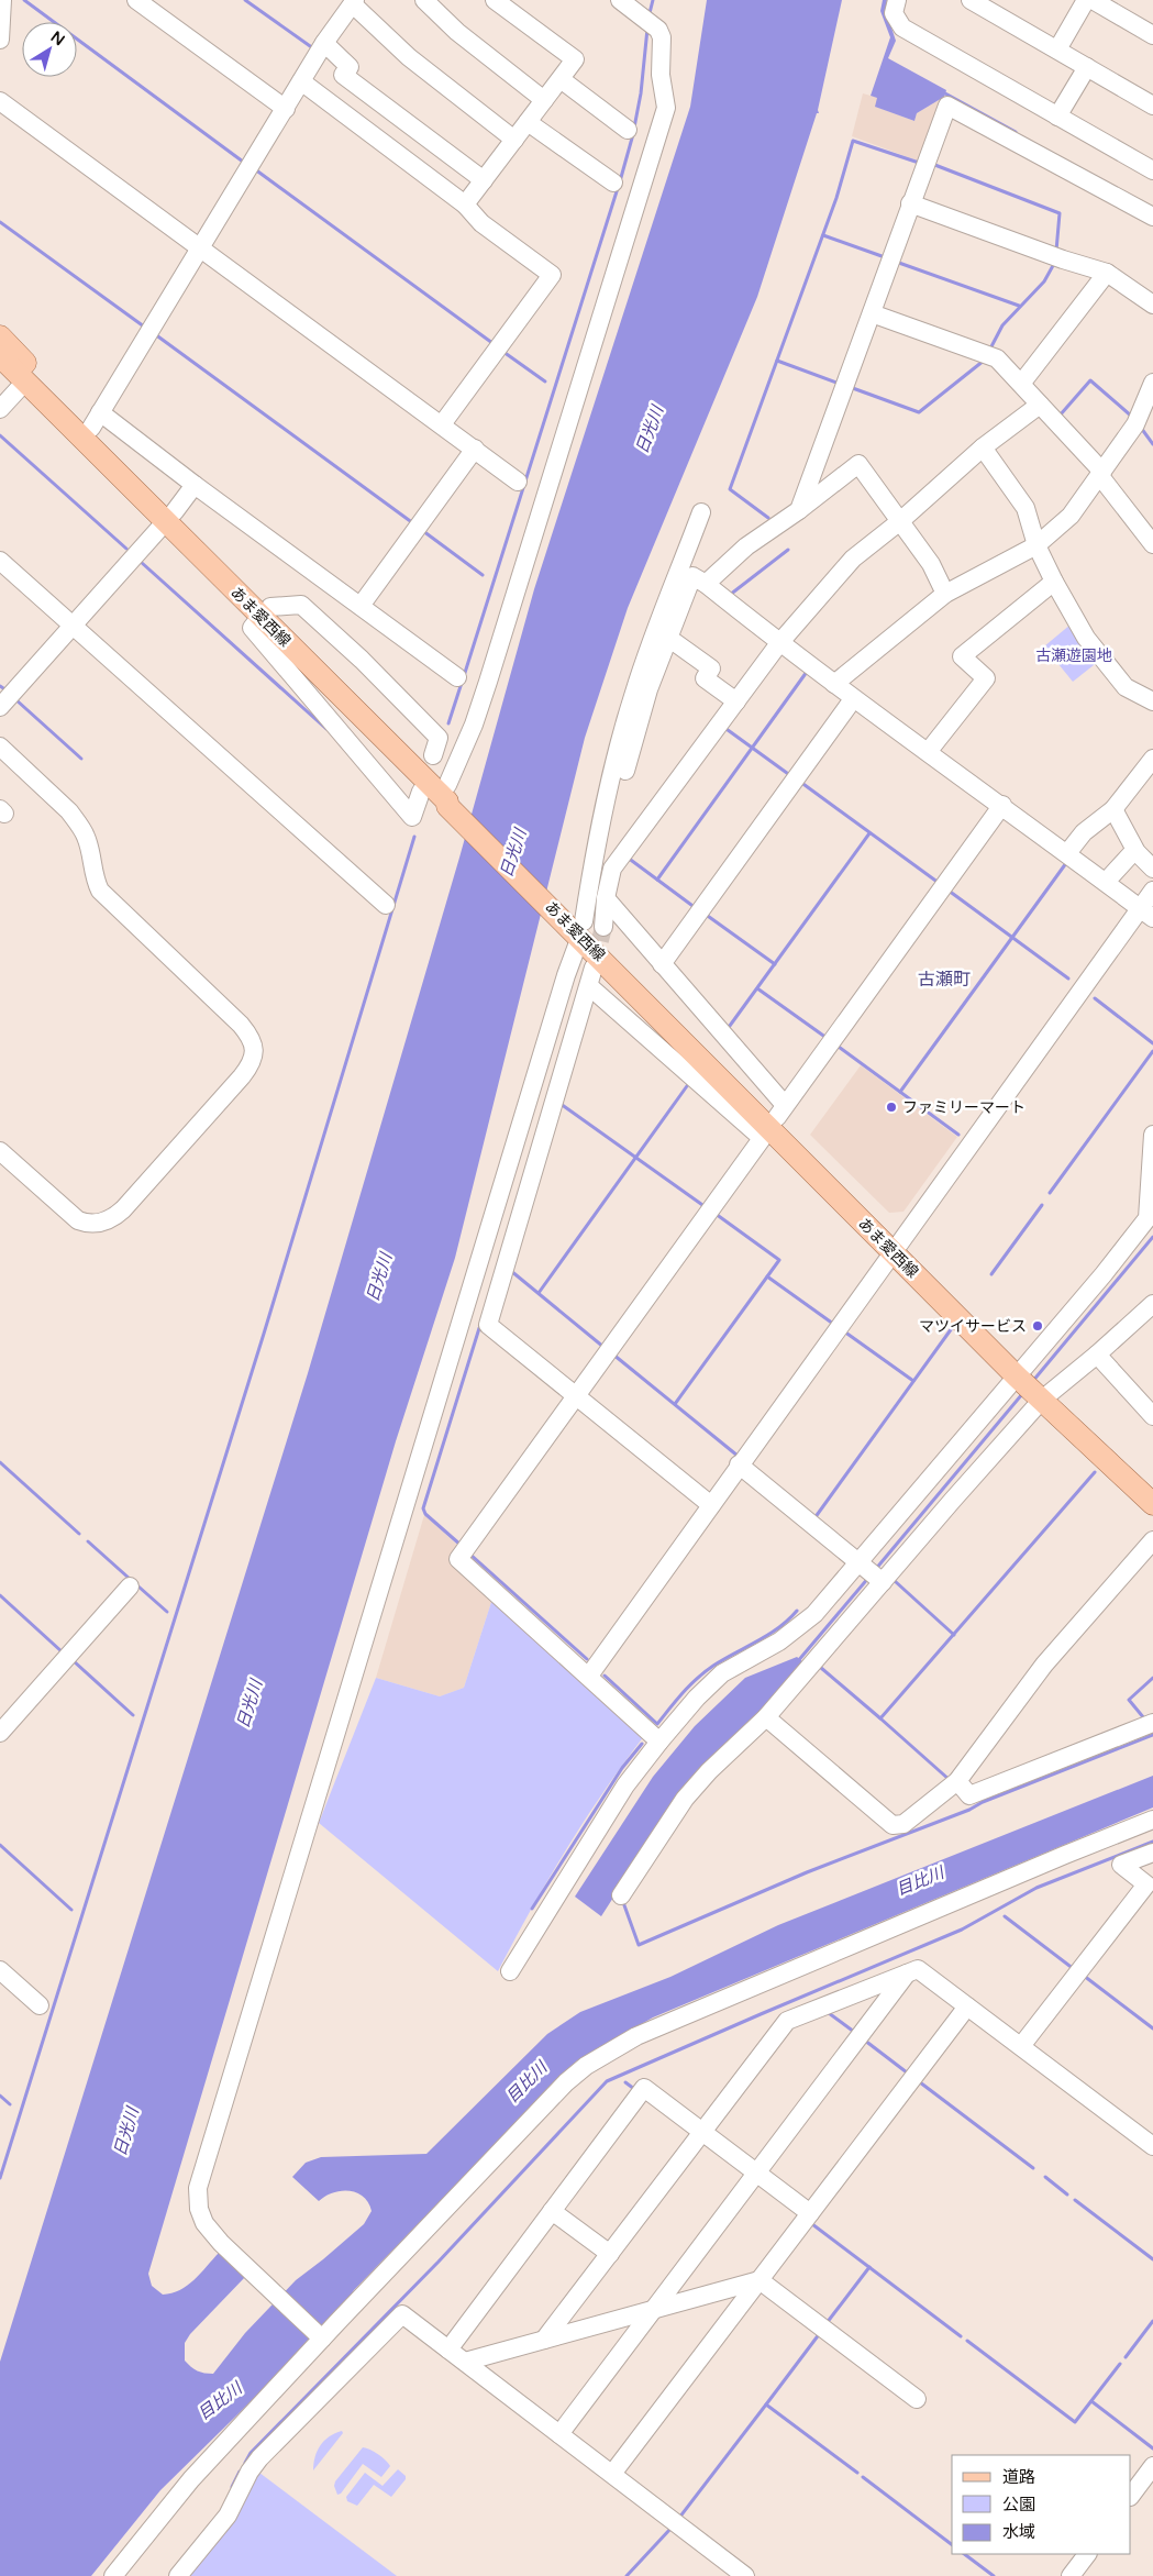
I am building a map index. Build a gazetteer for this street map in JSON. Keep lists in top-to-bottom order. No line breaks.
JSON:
{"streets":{"main road":["あま愛西線"]},"districts":["古瀬町"],"water":["日光川","目比川"],"parks":["古瀬遊園地"],"places":["ファミリーマート","マツイサービス"],"legend":["道路","公園","水域"],"north":"top right"}
